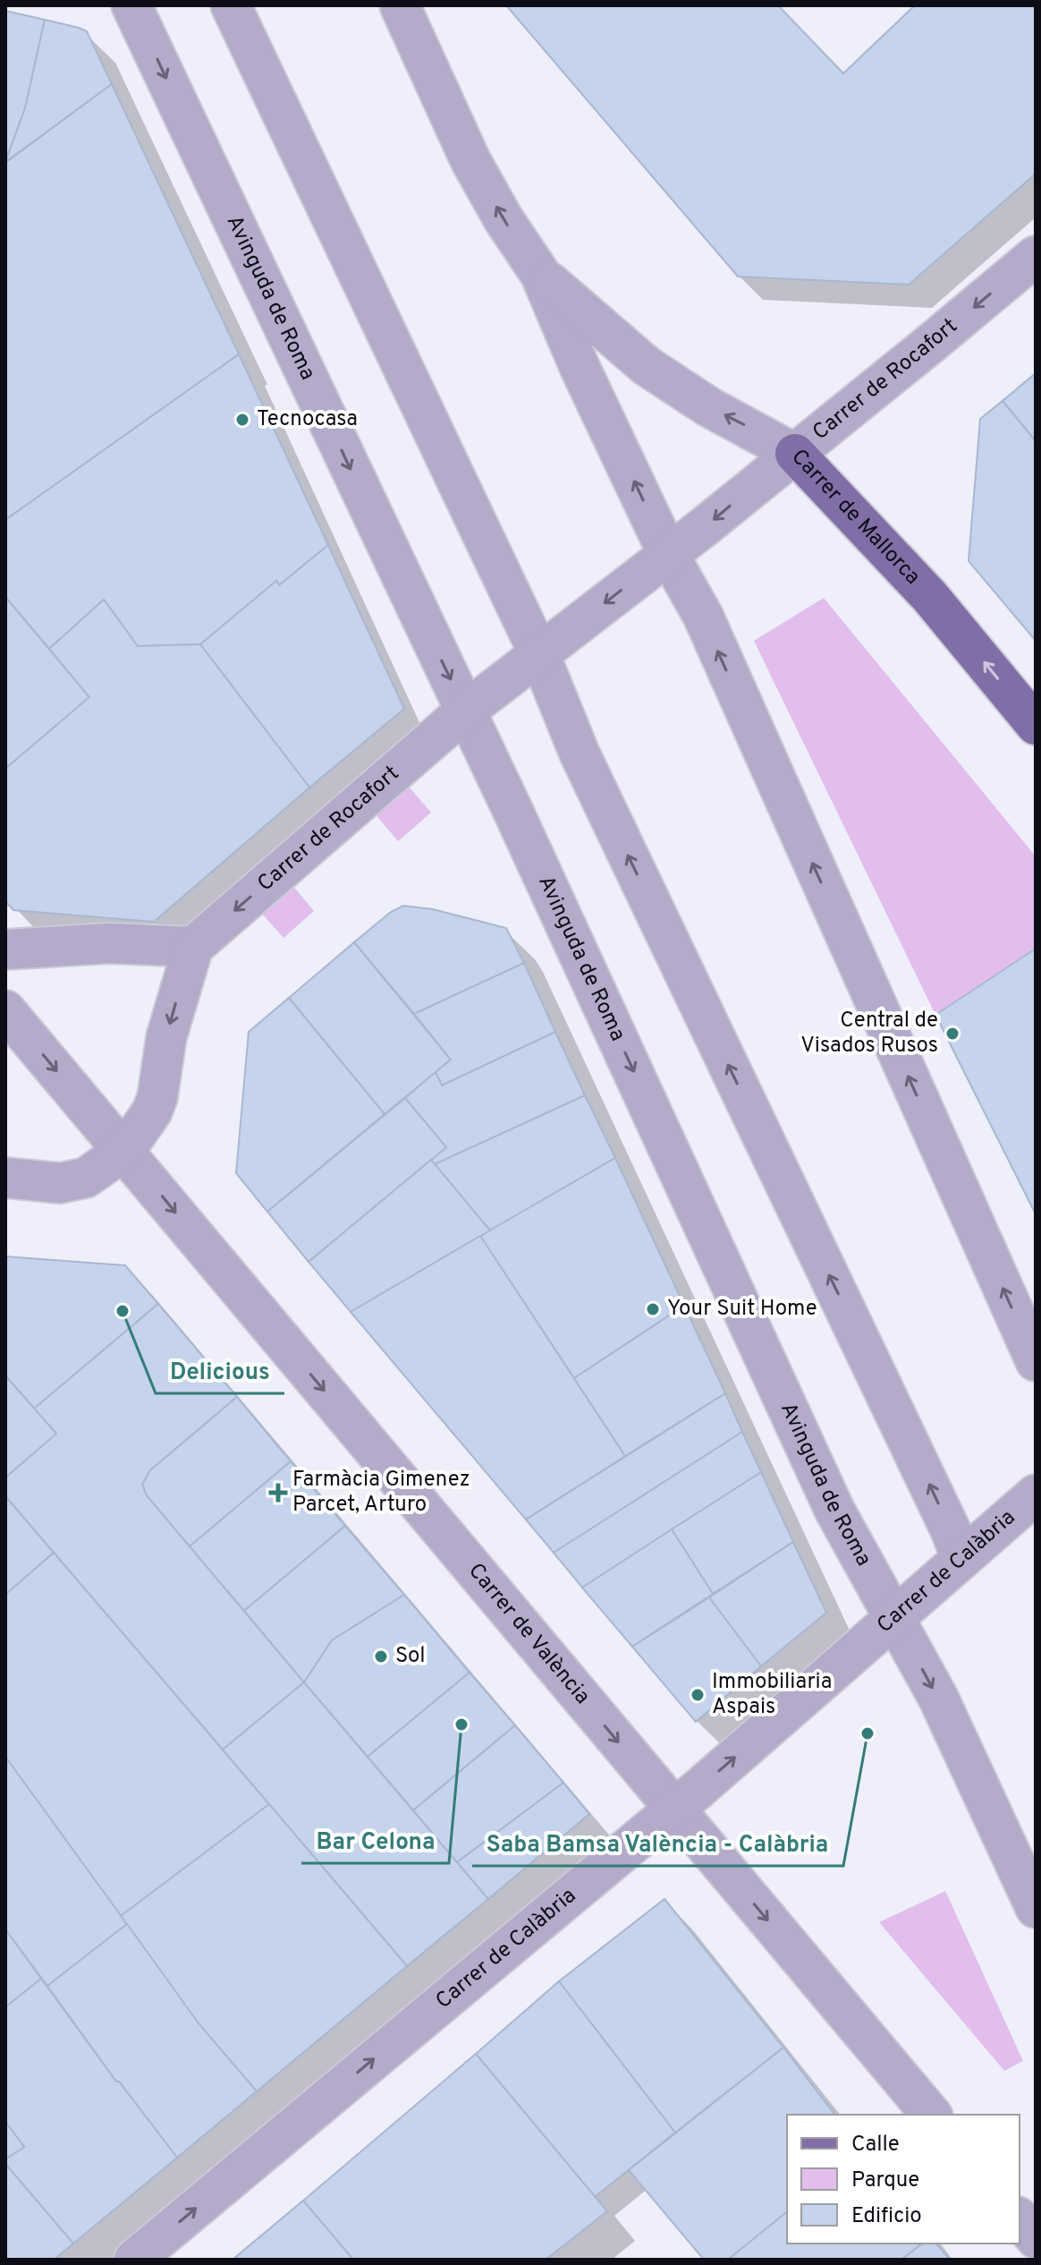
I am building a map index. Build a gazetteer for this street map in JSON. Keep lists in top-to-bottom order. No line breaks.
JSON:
{"streets":{"main road":["Carrer de Mallorca"],"street":["Avinguda de Roma","Carrer de Rocafort","Carrer de Calàbria","Carrer de València"]},"crossings":[["Avinguda de Roma","Carrer de Rocafort"],["Avinguda de Roma","Carrer de Calàbria"],["Carrer de Rocafort","Carrer de Mallorca"],["Carrer de Calàbria","Carrer de València"]],"one_way":["Carrer de Rocafort","Carrer de Calàbria","Carrer de València"],"places":{"other":["Tecnocasa","Central de Visados Rusos","Your Suit Home","Delicious","Sol","Immobiliaria Aspais","Bar Celona","Saba Bamsa València - Calàbria"],"health":["Farmàcia Gimenez Parcet, Arturo"]},"legend":["Calle","Parque","Edificio"]}
